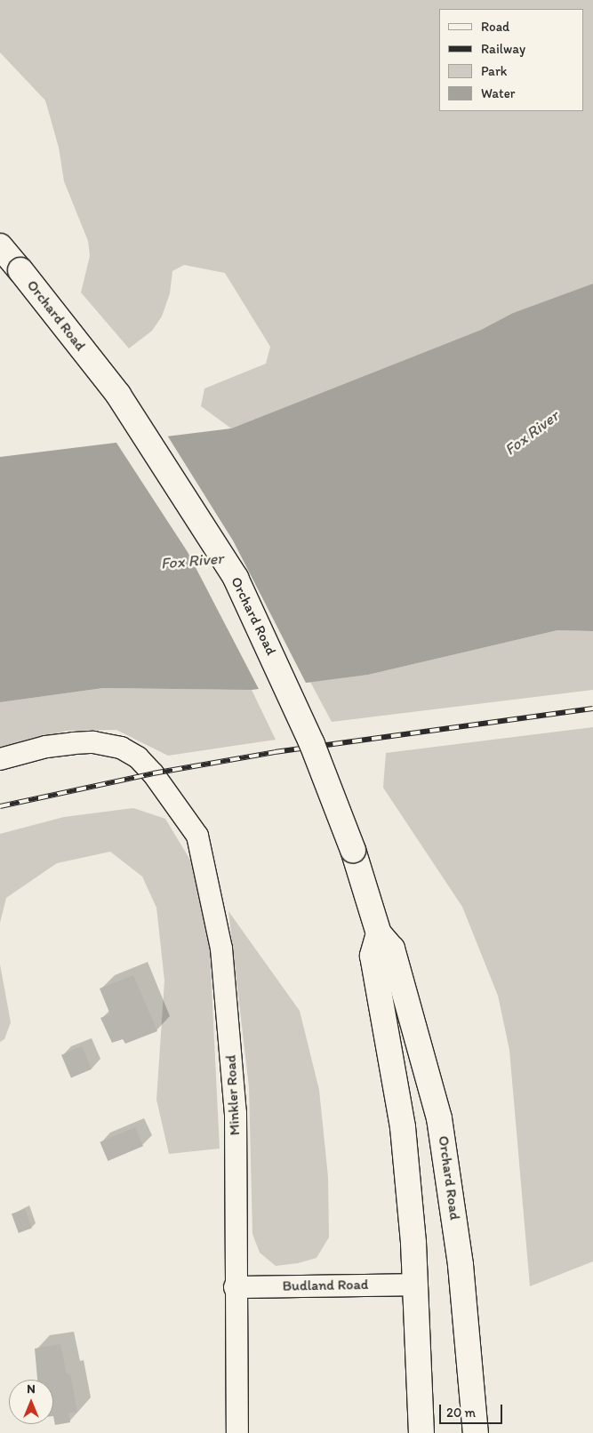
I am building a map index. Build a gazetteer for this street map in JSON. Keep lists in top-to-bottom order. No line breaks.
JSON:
{"streets":{"main road":["Orchard Road"],"street":["Minkler Road","Budland Road"]},"crossings":[["Minkler Road","Budland Road"]],"water":["Fox River"],"legend":["Road","Railway","Park","Water"],"scale_bar":"20 m","north":"top"}
